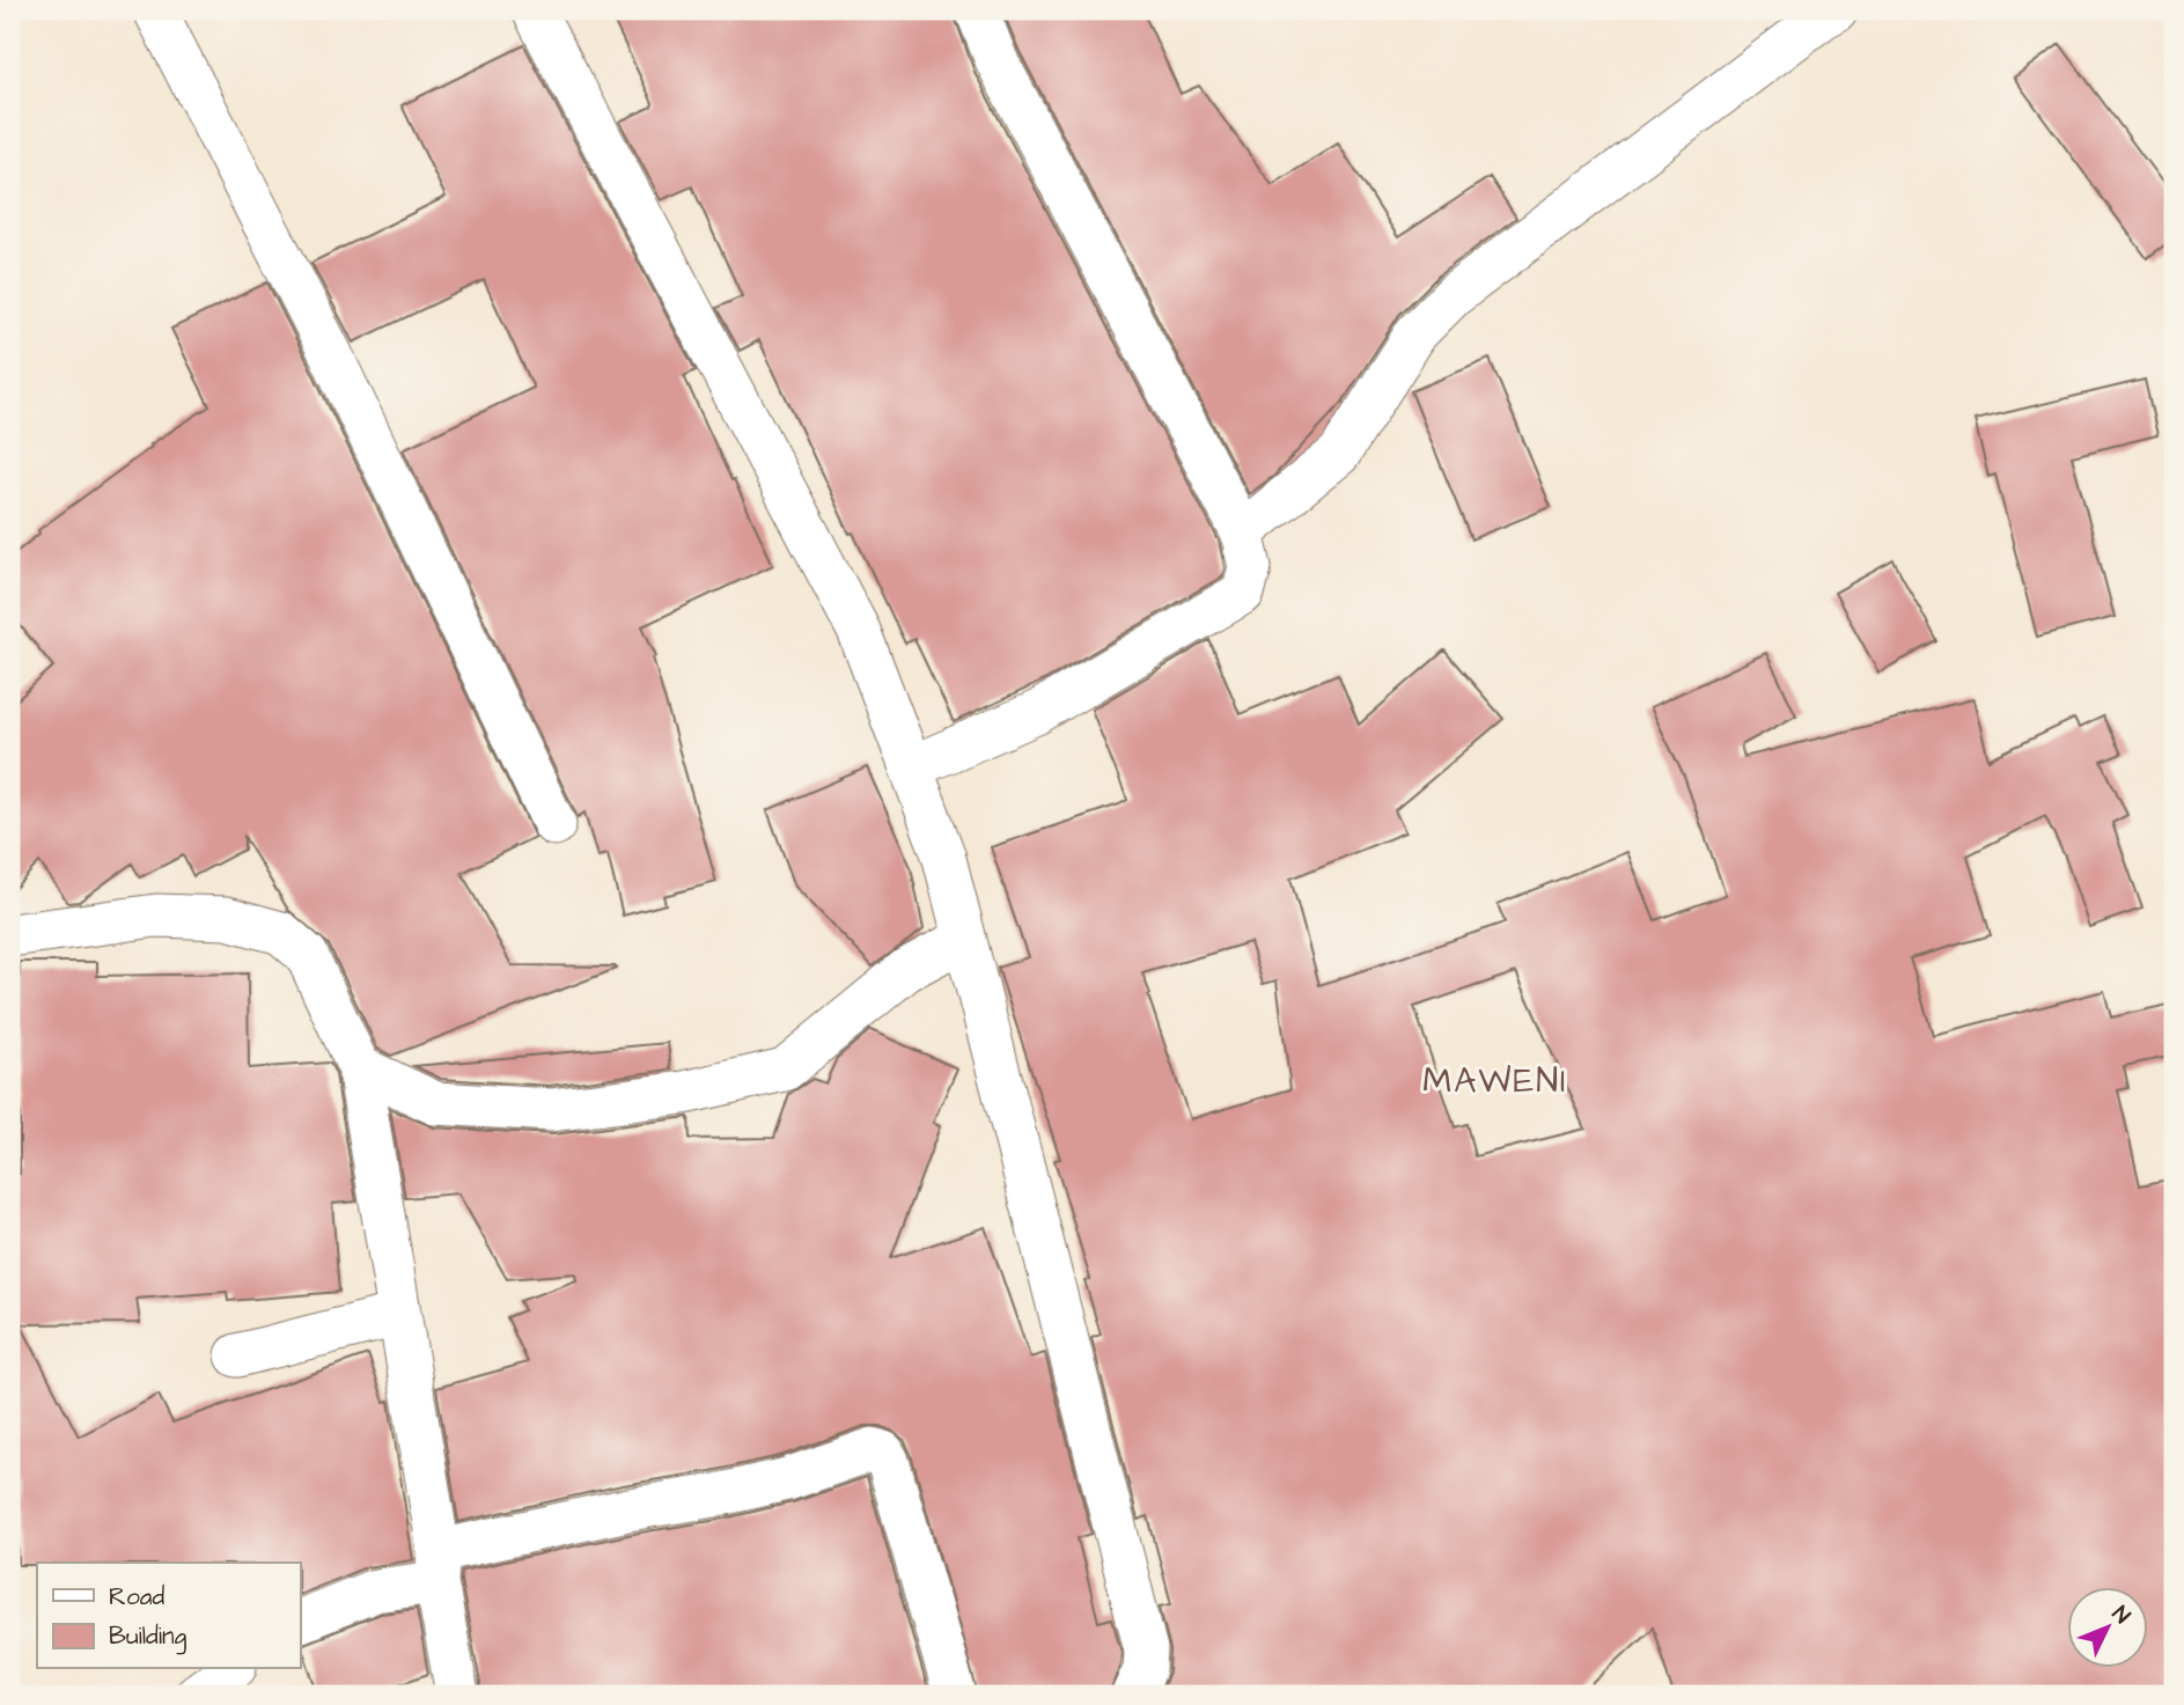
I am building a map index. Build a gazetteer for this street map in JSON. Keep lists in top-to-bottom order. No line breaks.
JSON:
{"districts":["MAWENI"],"legend":["Road","Building"],"north":"top right"}
